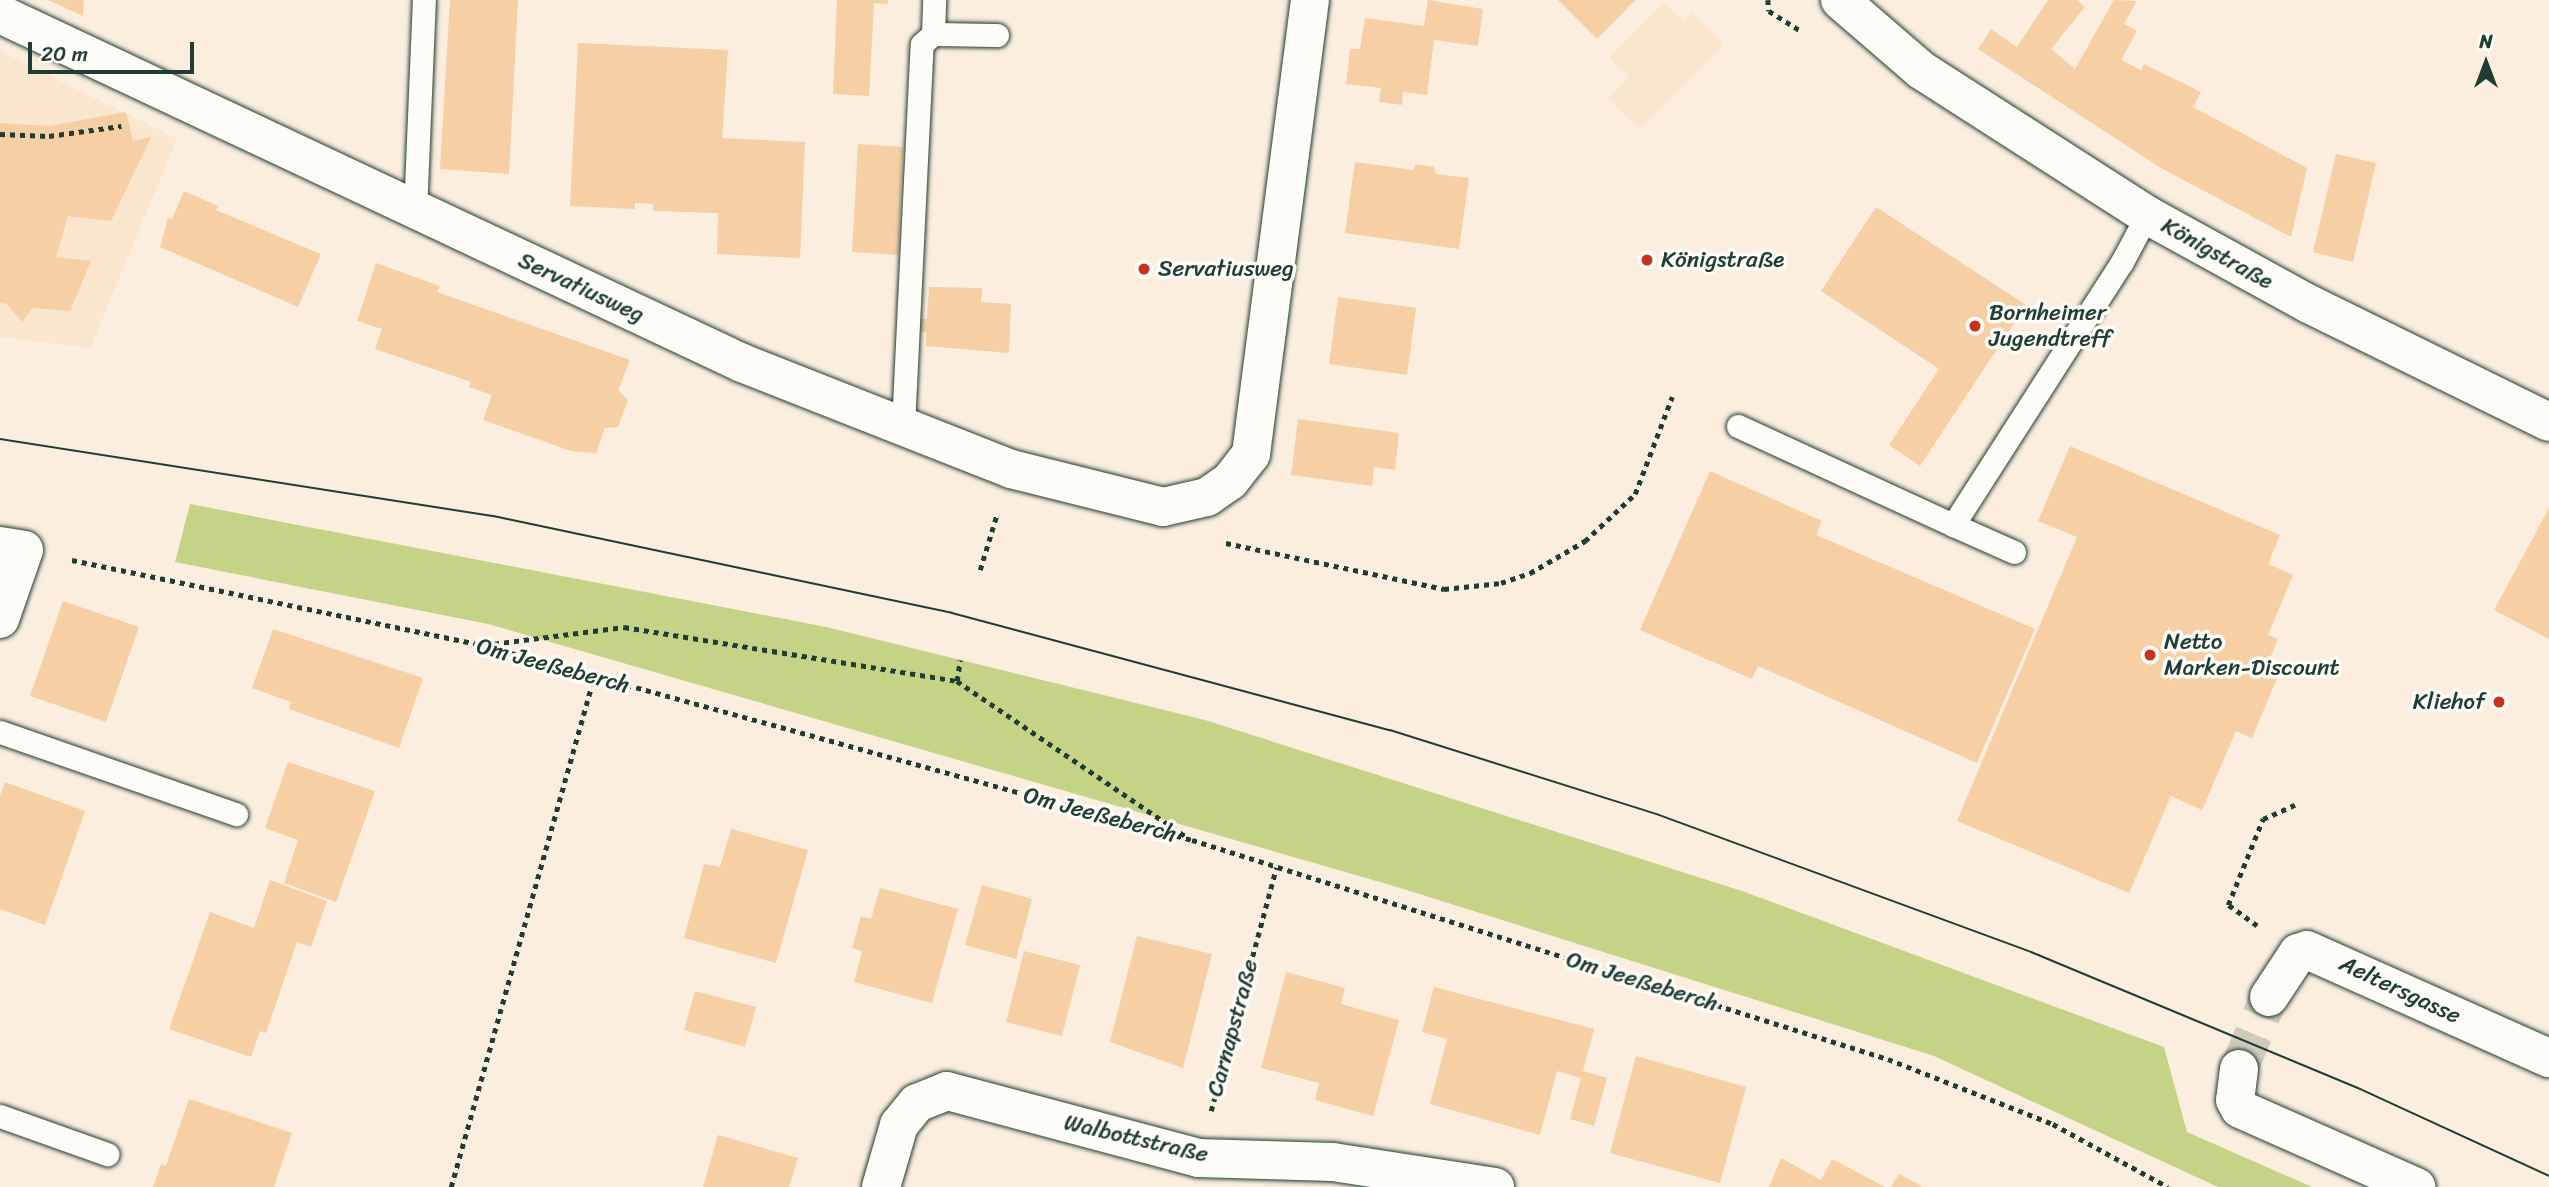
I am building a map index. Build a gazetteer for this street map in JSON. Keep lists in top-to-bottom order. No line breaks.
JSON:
{"streets":{"street":["Königstraße","Servatiusweg","Aeltersgasse","Walbottstraße"],"path":["Om Jeeßeberch","Carnapstraße"]},"crossings":[["Om Jeeßeberch","Carnapstraße"],["Carnapstraße","Walbottstraße"]],"places":["Königstraße","Servatiusweg","Bornheimer Jugendtreff","Netto Marken-Discount","Kliehof"],"scale_bar":"20 m","north":"top"}
